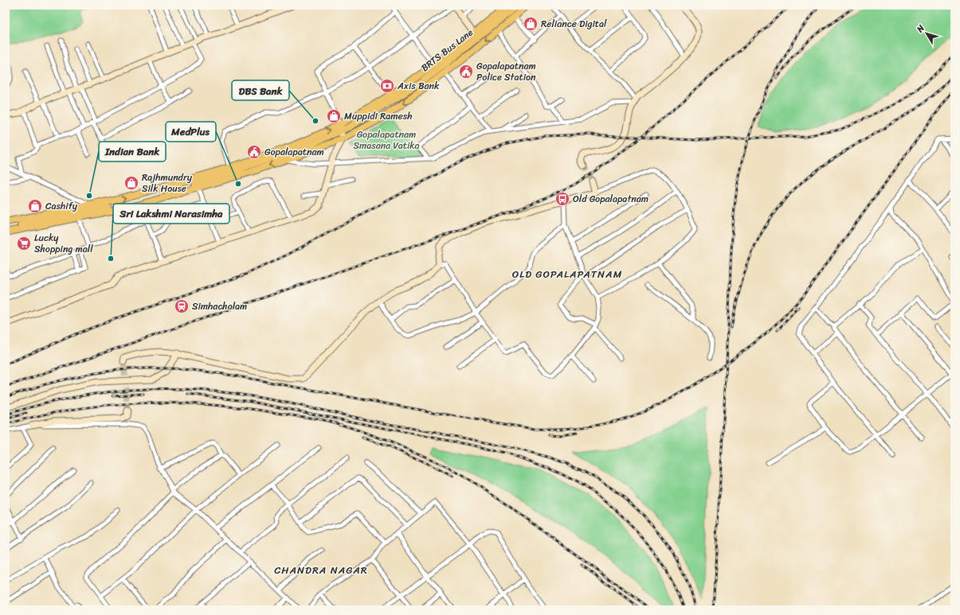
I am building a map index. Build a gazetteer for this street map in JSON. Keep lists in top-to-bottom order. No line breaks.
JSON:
{"streets":{"main road":["BRTS Bus Lane"]},"districts":["OLD GOPALAPATNAM","CHANDRA NAGAR"],"parks":["Gopalapatnam Smasana Vatika"],"places":{"shop":["Reliance Digital","Muppidi Ramesh","Rajhmundry Silk House","Cashify"],"public building":["Gopalapatnam Police Station","Gopalapatnam"],"bank":["Axis Bank"],"other":["DBS Bank","MedPlus","Indian Bank","Sri Lakshmi Narasimha"],"bus stop":["Old Gopalapatnam"],"supermarket":["Lucky Shopping mall"],"station":["Simhachalam"]},"north":"top left"}
